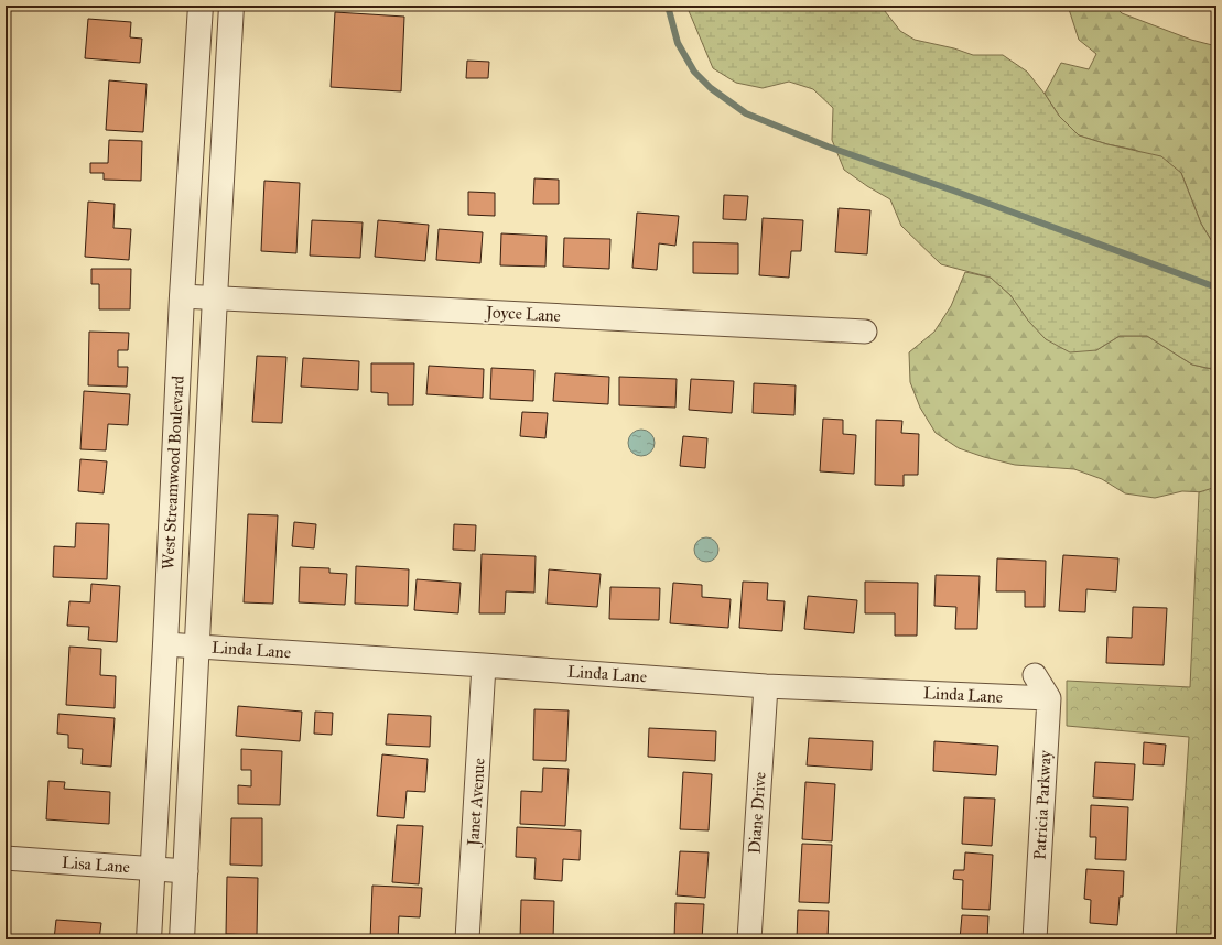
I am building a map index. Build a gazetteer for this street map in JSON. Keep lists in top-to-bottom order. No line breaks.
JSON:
{"streets":{"street":["Joyce Lane","West Streamwood Boulevard","Linda Lane","Janet Avenue","Patricia Parkway","Diane Drive","Lisa Lane"]},"crossings":[["Joyce Lane","West Streamwood Boulevard"],["West Streamwood Boulevard","Linda Lane"],["West Streamwood Boulevard","Lisa Lane"],["Linda Lane","Janet Avenue"],["Linda Lane","Patricia Parkway"],["Linda Lane","Diane Drive"]]}
